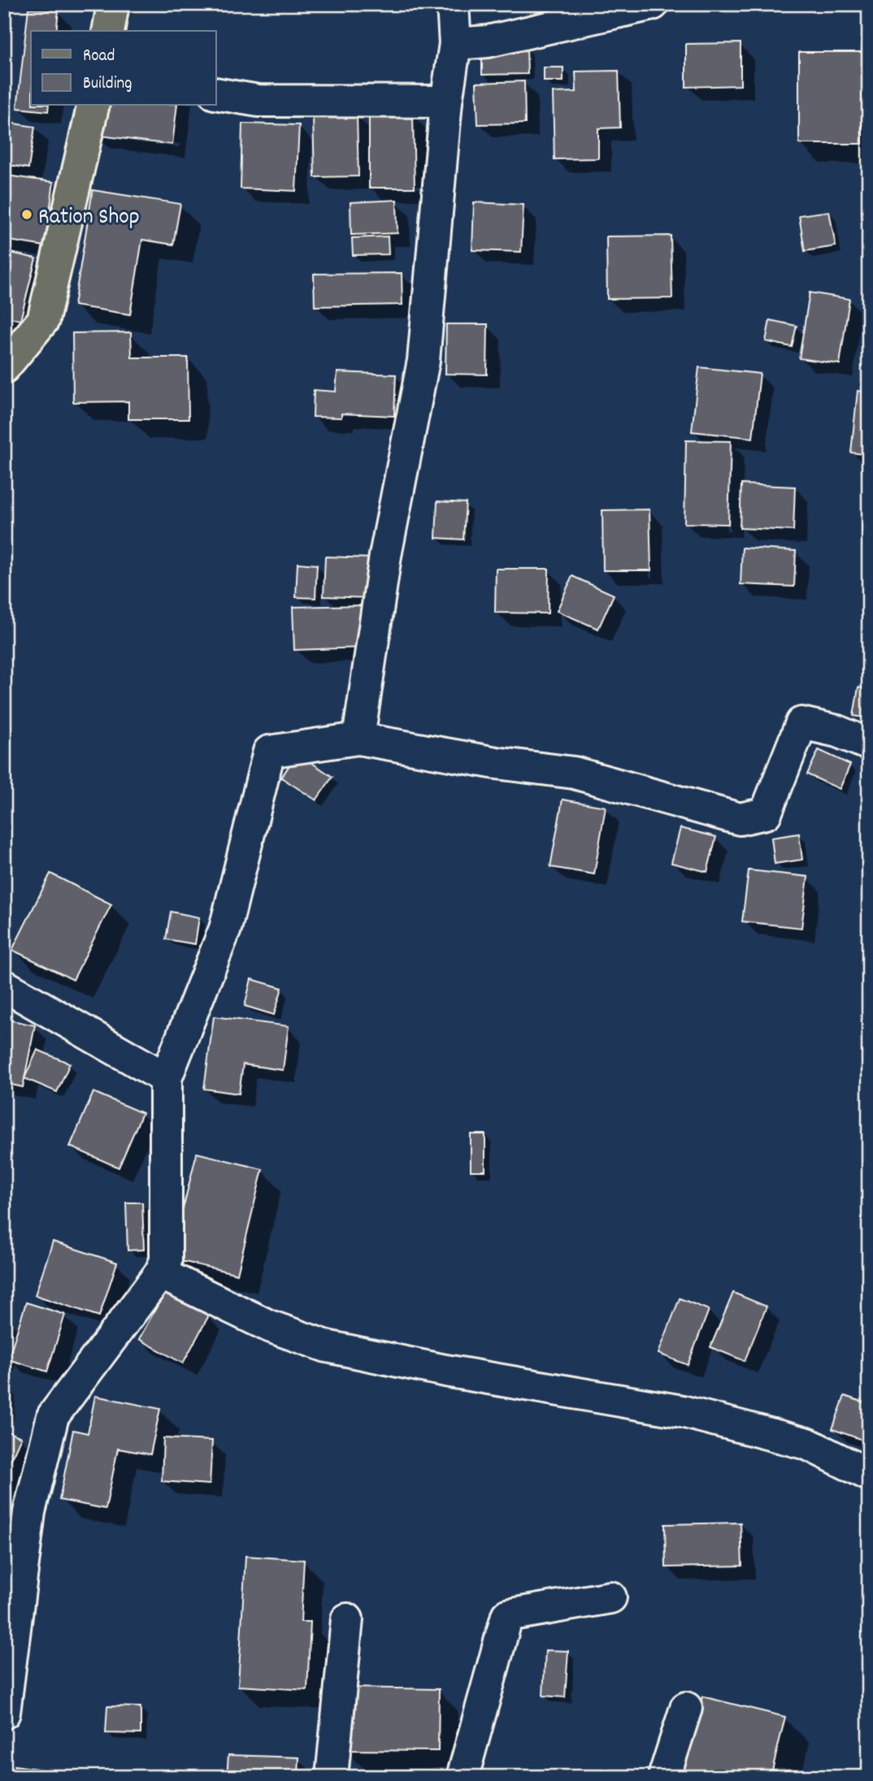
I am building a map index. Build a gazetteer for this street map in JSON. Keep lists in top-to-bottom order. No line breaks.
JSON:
{"places":["Ration Shop"],"legend":["Road","Building"]}
